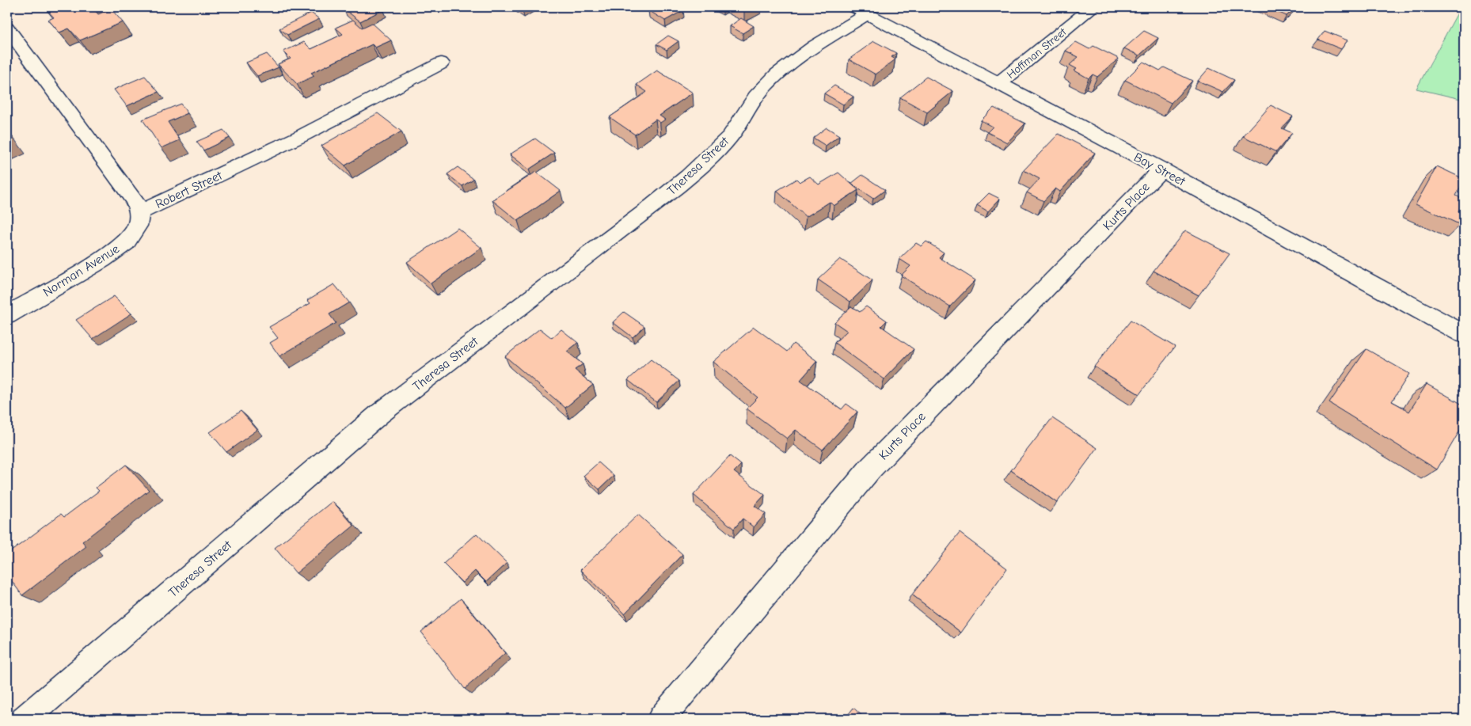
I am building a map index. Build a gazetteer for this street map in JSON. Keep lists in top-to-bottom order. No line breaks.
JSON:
{"streets":{"street":["Hoffman Street","Theresa Street","Bay Street","Robert Street","Kurts Place","Norman Avenue"]},"crossings":[["Hoffman Street","Bay Street"],["Theresa Street","Bay Street"],["Bay Street","Kurts Place"],["Robert Street","Norman Avenue"]]}
